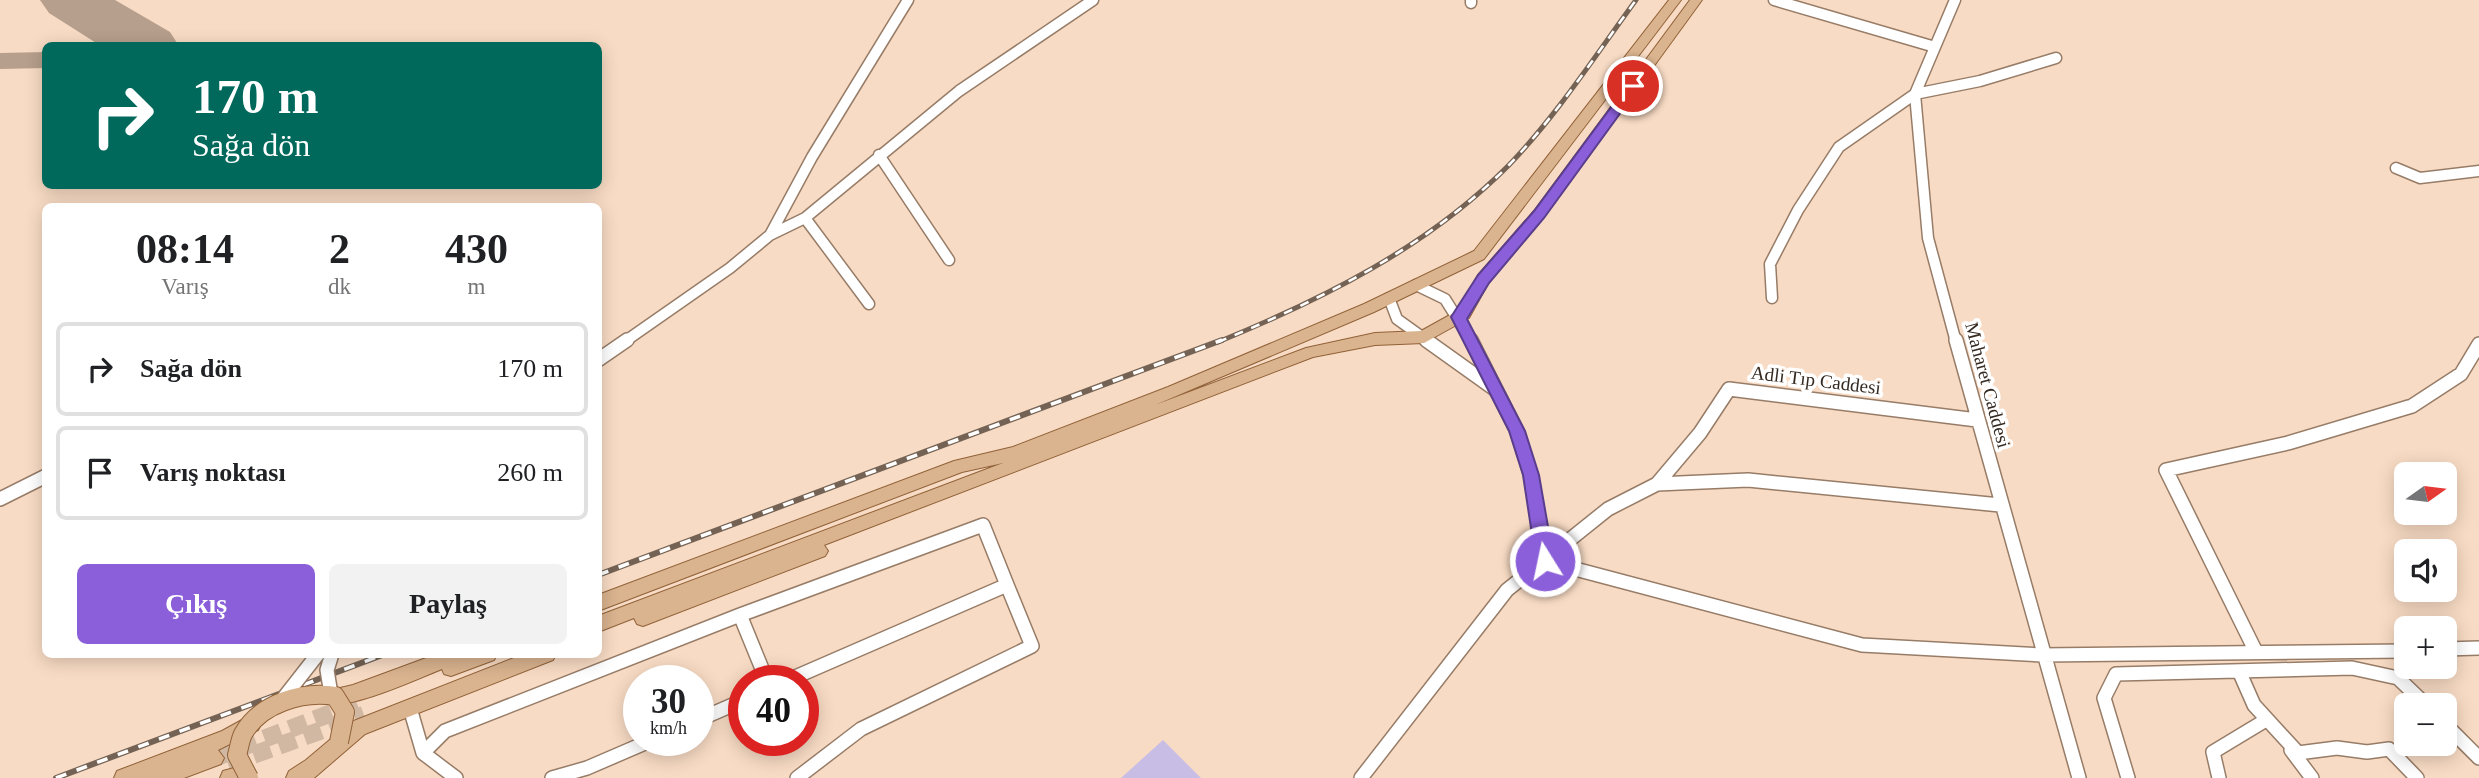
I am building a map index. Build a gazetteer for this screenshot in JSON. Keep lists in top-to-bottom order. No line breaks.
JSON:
{"streets":{"street":["Adli Tıp Caddesi","Maharet Caddesi"]},"crossings":[["Adli Tıp Caddesi","Maharet Caddesi"]],"north":"right","page":{"turn":["170 m","Sağa dön"],"eta":["08:14","Varış","2","dk","430","m"],"list":[{"name":"Sağa dön","value":"170 m"},{"name":"Varış noktası","value":"260 m"}],"map_buttons":["+","−"],"buttons":["Çıkış","Paylaş"],"speed":"30 km/h","limit":"40"}}
